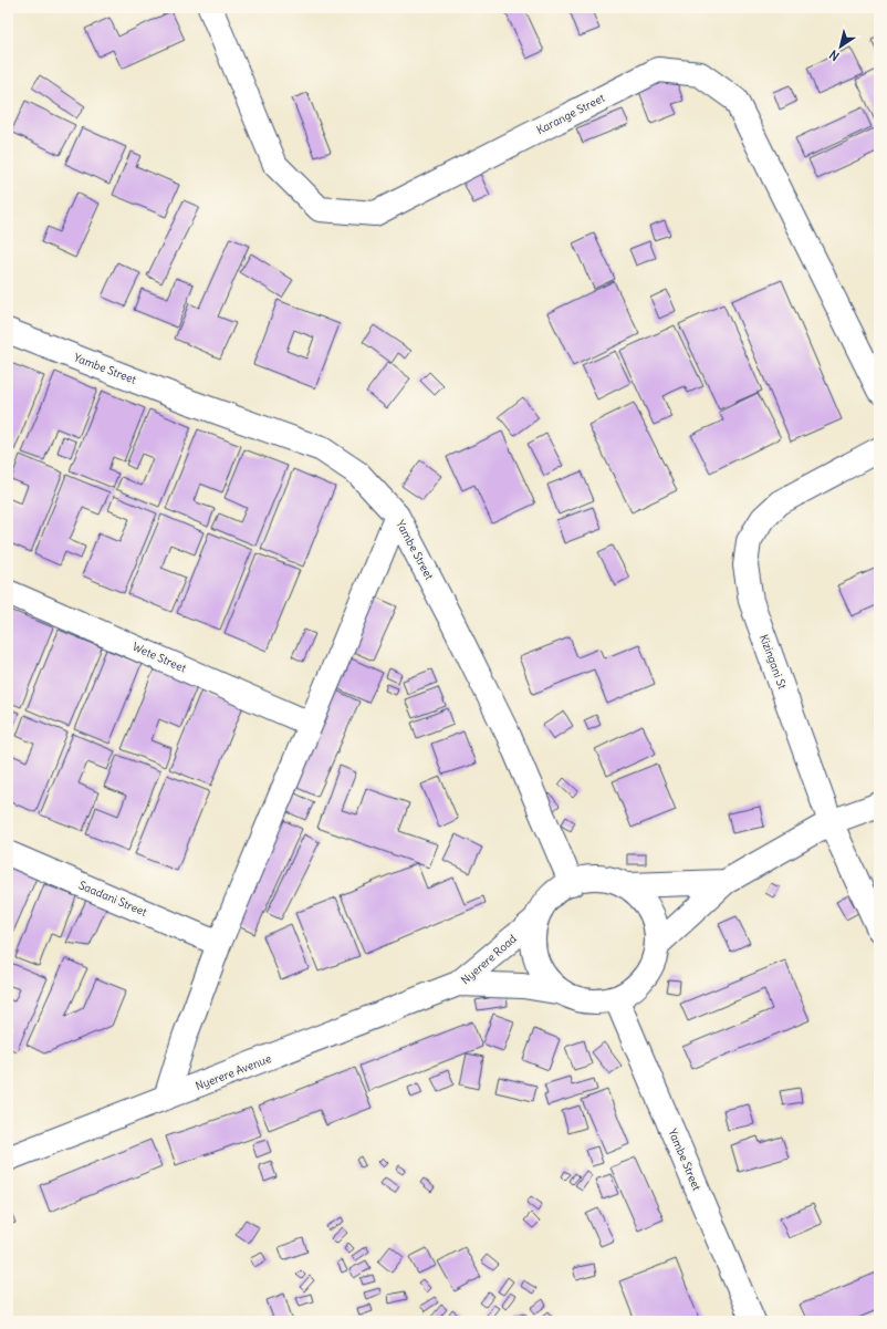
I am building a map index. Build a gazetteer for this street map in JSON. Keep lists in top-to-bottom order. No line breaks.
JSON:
{"streets":{"street":["Karange Street","Yambe Street","Wete Street","Kizingani St","Saadani Street","Nyerere Road","Nyerere Avenue"]},"crossings":[["Yambe Street","Nyerere Road"],["Nyerere Road","Nyerere Avenue"]],"north":"bottom left"}
